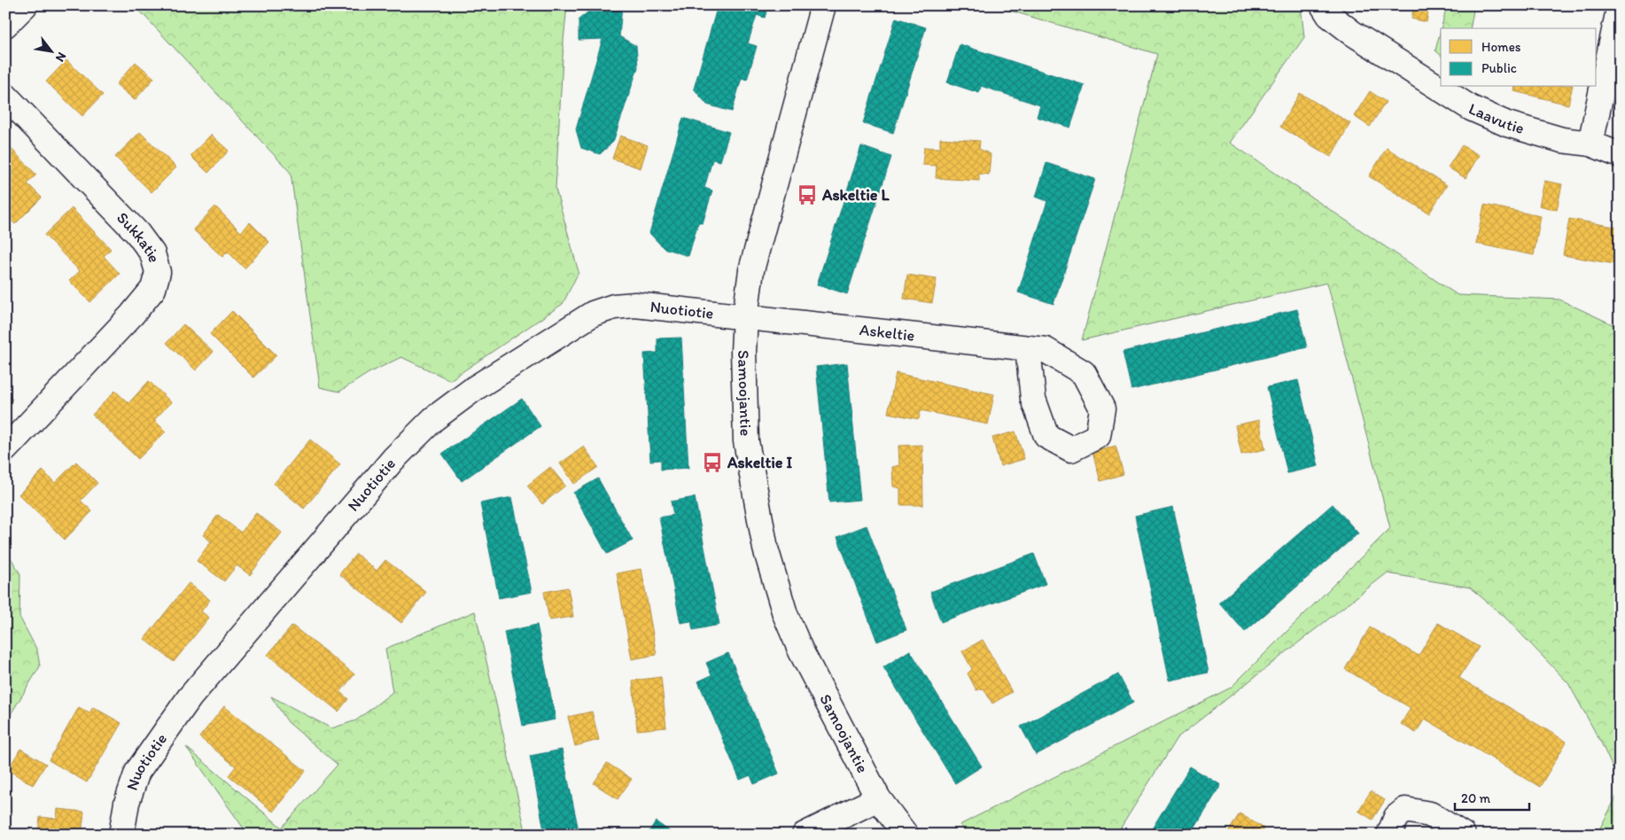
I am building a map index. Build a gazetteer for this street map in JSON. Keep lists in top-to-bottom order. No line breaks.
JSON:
{"streets":{"street":["Laavutie","Sukkatie","Nuotiotie","Askeltie","Samoojantie"]},"crossings":[["Nuotiotie","Askeltie"],["Nuotiotie","Samoojantie"],["Askeltie","Samoojantie"]],"places":{"bus stop":["Askeltie L","Askeltie I"]},"legend":["Homes","Public"],"scale_bar":"20 m","north":"bottom right"}
